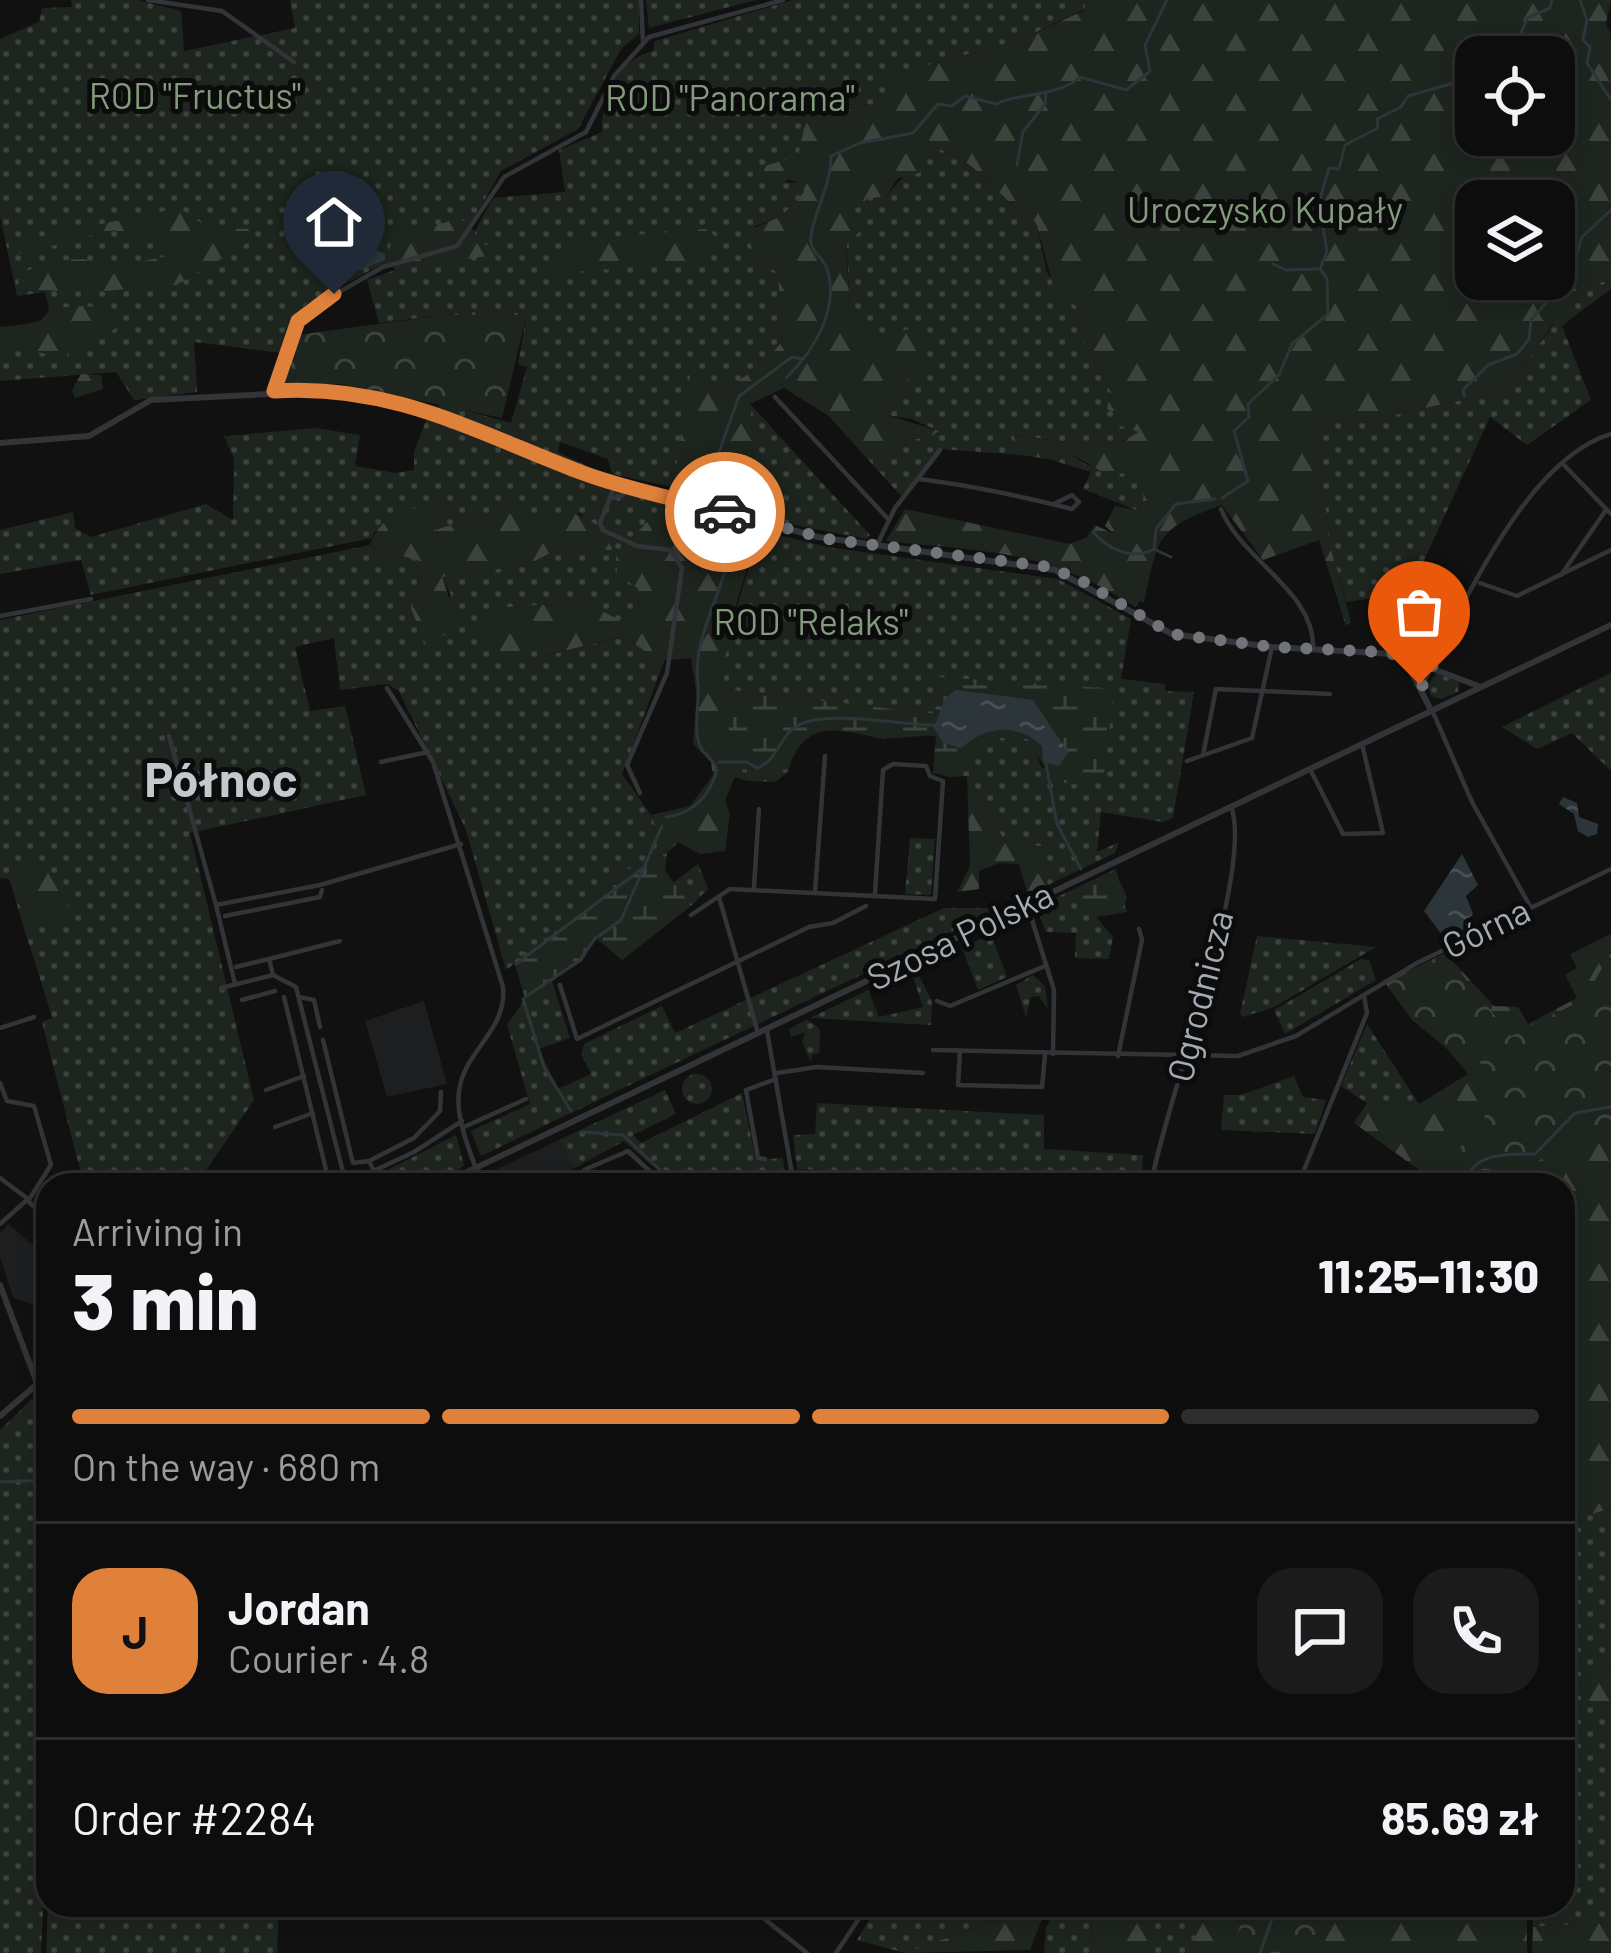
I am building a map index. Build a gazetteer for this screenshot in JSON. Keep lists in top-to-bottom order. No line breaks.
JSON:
{"streets":{"street":["Górna","Szosa Polska","Ogrodnicza"]},"crossings":[["Górna","Ogrodnicza"],["Szosa Polska","Ogrodnicza"]],"districts":["Północ"],"parks":["ROD \"Fructus\"","ROD \"Panorama\"","Uroczysko Kupały","ROD \"Relaks\""],"page":{"heading":["3 min","Arriving in","11:25–11:30"],"panel":["Jordan","Courier · 4.8","Order #2284","85.69 zł"],"bar":"On the way · 680 m","round":"J"}}
